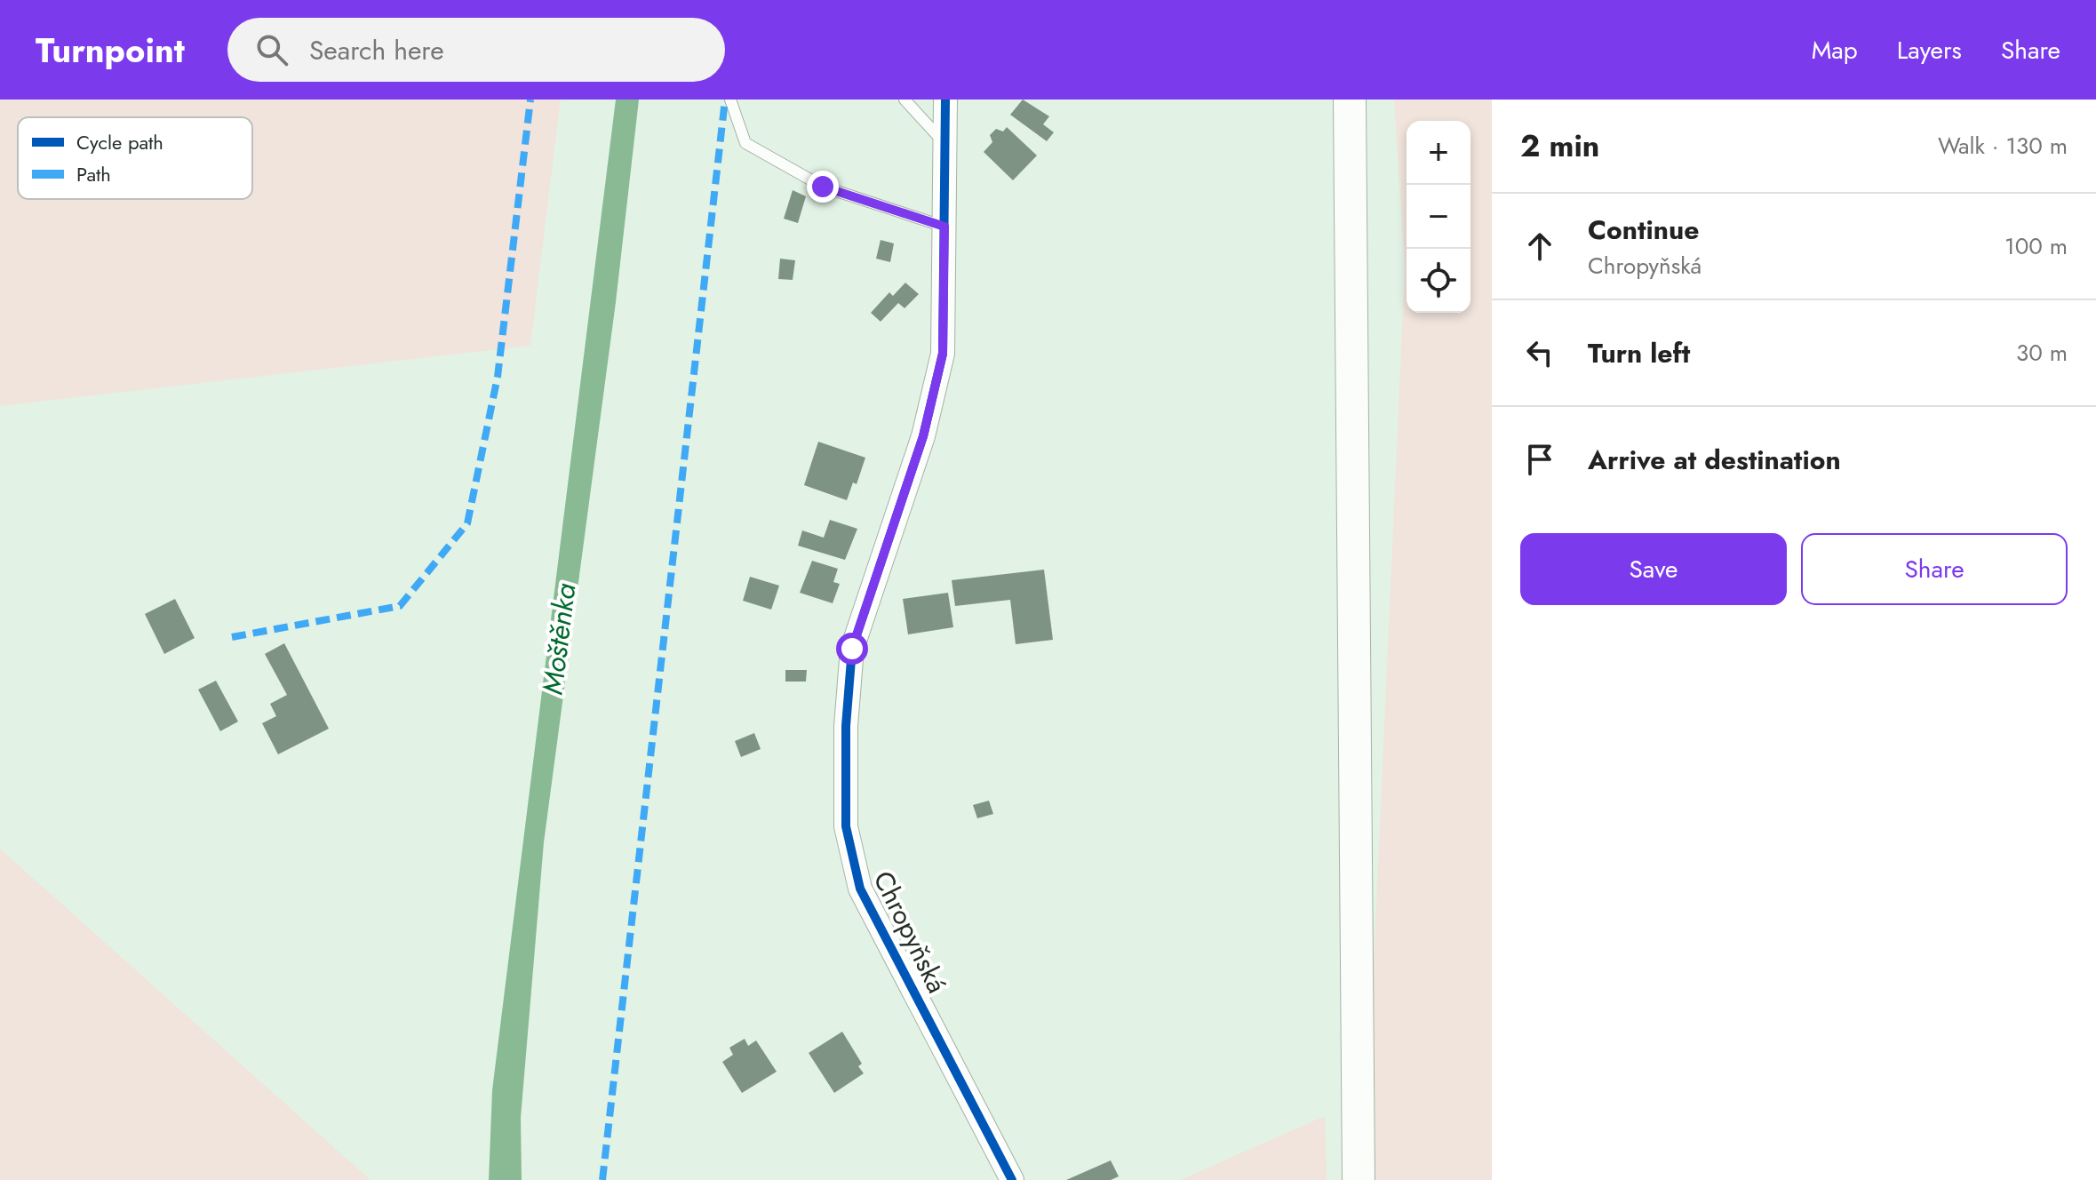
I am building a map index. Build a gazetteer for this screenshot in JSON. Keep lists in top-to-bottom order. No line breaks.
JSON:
{"streets":{"street":["Chropyňská"]},"water":["Moštěnka"],"legend":["Cycle path","Path"],"page":{"header":"Turnpoint","search":"Search here","nav":["Map","Layers","Share"],"heading":["2 min","Walk · 130 m"],"map_buttons":["+","−"],"list":[["Continue","Chropyňská","100 m"],["Turn left","30 m"],"Arrive at destination"],"buttons":["Save","Share"]}}
